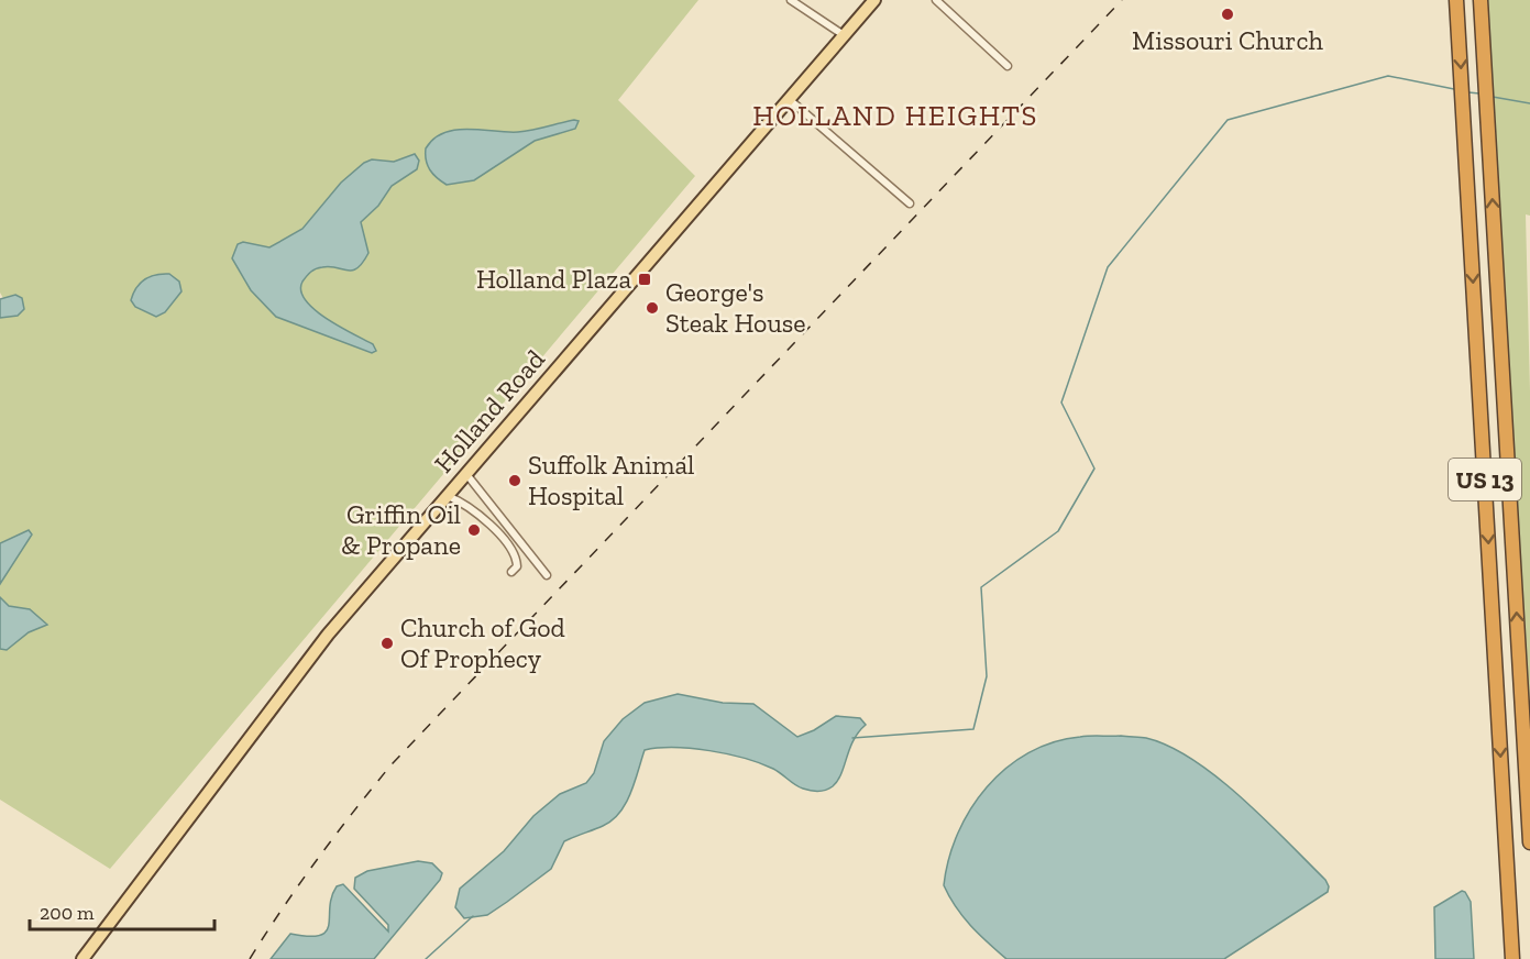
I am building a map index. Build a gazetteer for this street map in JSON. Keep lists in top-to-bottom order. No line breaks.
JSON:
{"streets":{"highway":["US 13"],"main road":["Holland Road"]},"districts":["HOLLAND HEIGHTS"],"places":{"other":["Missouri Church","George's Steak House","Suffolk Animal Hospital","Griffin Oil & Propane","Church of God Of Prophecy"],"transit":["Holland Plaza"]},"scale_bar":"200 m"}
